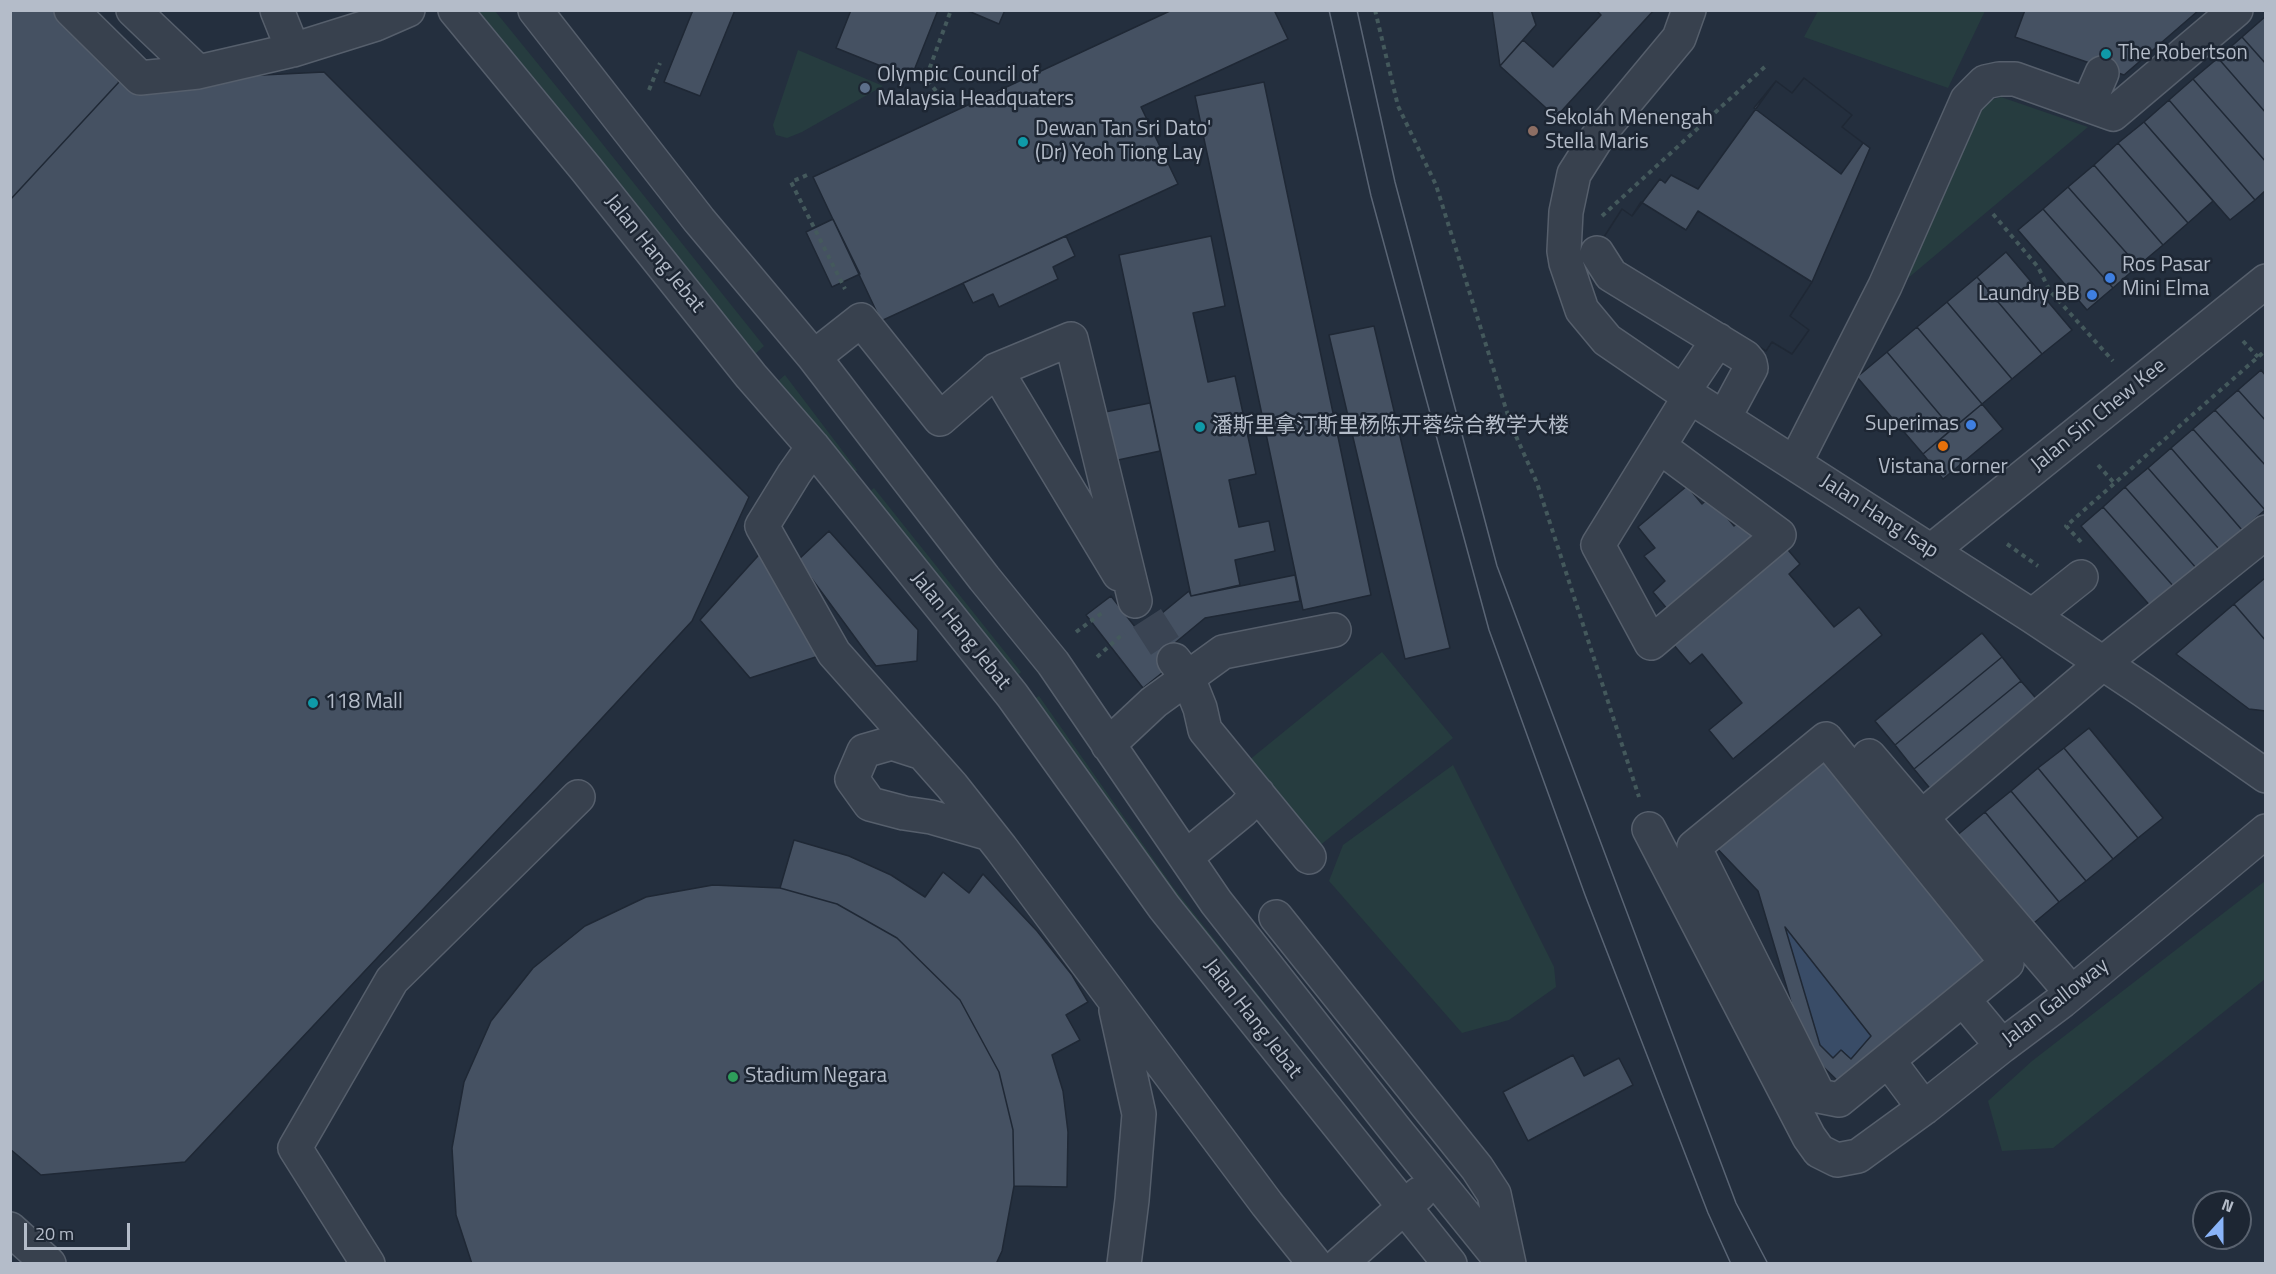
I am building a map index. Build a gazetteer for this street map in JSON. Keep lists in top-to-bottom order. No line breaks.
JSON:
{"streets":{"street":["Jalan Hang Jebat","Jalan Sin Chew Kee","Jalan Hang Isap","Jalan Galloway"]},"crossings":[["Jalan Sin Chew Kee","Jalan Hang Isap"]],"places":["The Robertson","Olympic Council of Malaysia Headquaters","Sekolah Menengah Stella Maris","Dewan Tan Sri Dato' (Dr) Yeoh Tiong Lay","Ros Pasar Mini Elma","Laundry BB","Superimas","潘斯里拿汀斯里杨陈开蓉综合教学大楼","Vistana Corner","118 Mall","Stadium Negara"],"scale_bar":"20 m","north":"top"}
